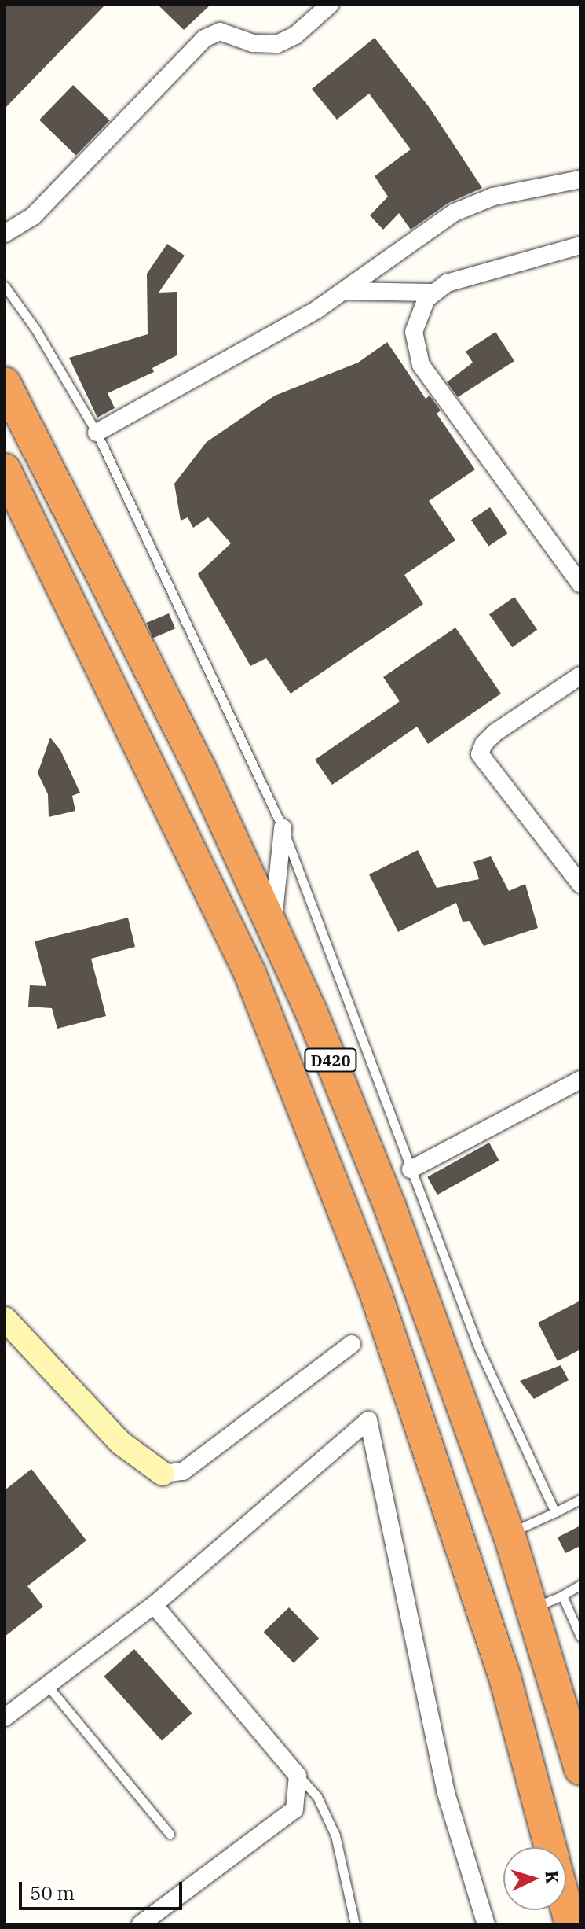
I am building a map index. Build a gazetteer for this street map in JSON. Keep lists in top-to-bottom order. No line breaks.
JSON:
{"streets":{"highway":["D420"]},"scale_bar":"50 m","north":"right"}
